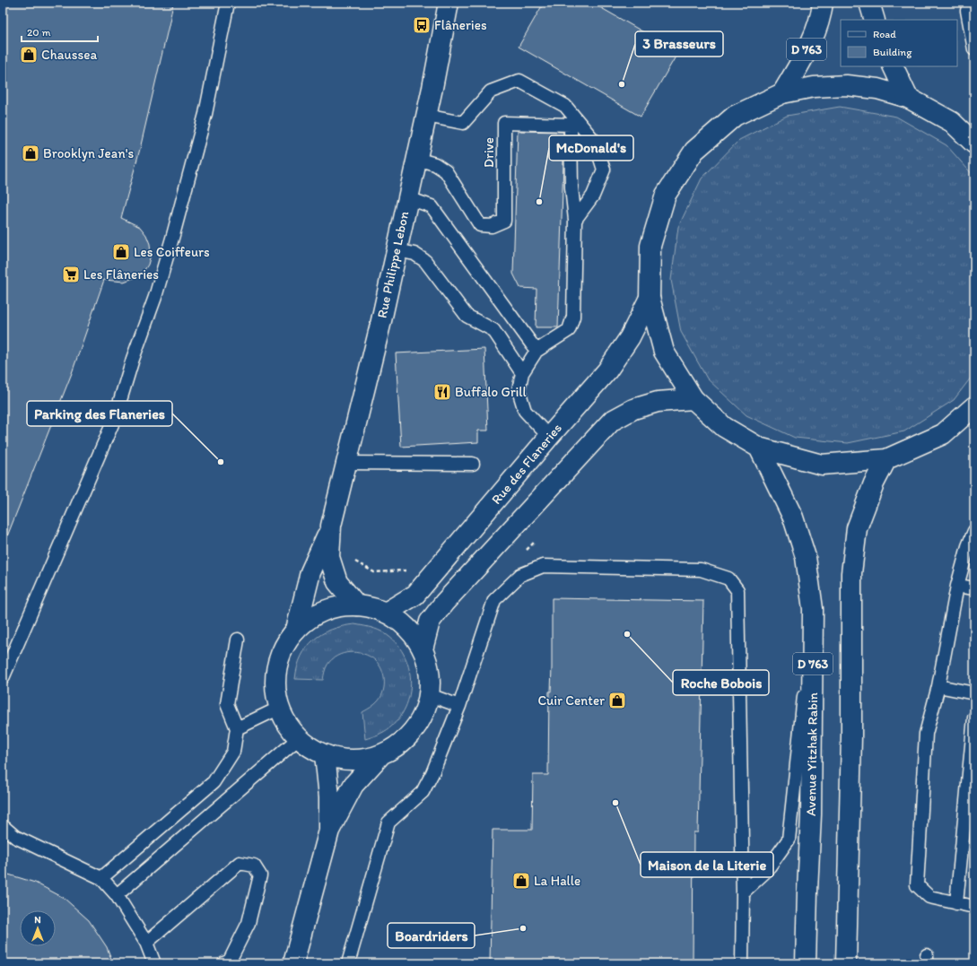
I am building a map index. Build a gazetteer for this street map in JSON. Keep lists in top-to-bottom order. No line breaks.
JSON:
{"streets":{"main road":["D 763","Rue Philippe Lebon","Rue des Flaneries","Avenue Yitzhak Rabin"],"lane":["Drive"]},"crossings":[["Drive","Rue Philippe Lebon"]],"places":{"bus stop":["Flâneries"],"shop":["Chaussea","Brooklyn Jean's","Les Coiffeurs","Cuir Center","La Halle"],"other":["3 Brasseurs","McDonald's","Parking des Flaneries","Roche Bobois","Maison de la Literie","Boardriders"],"supermarket":["Les Flâneries"],"restaurant":["Buffalo Grill"]},"legend":["Road","Building"],"scale_bar":"20 m","north":"top"}
